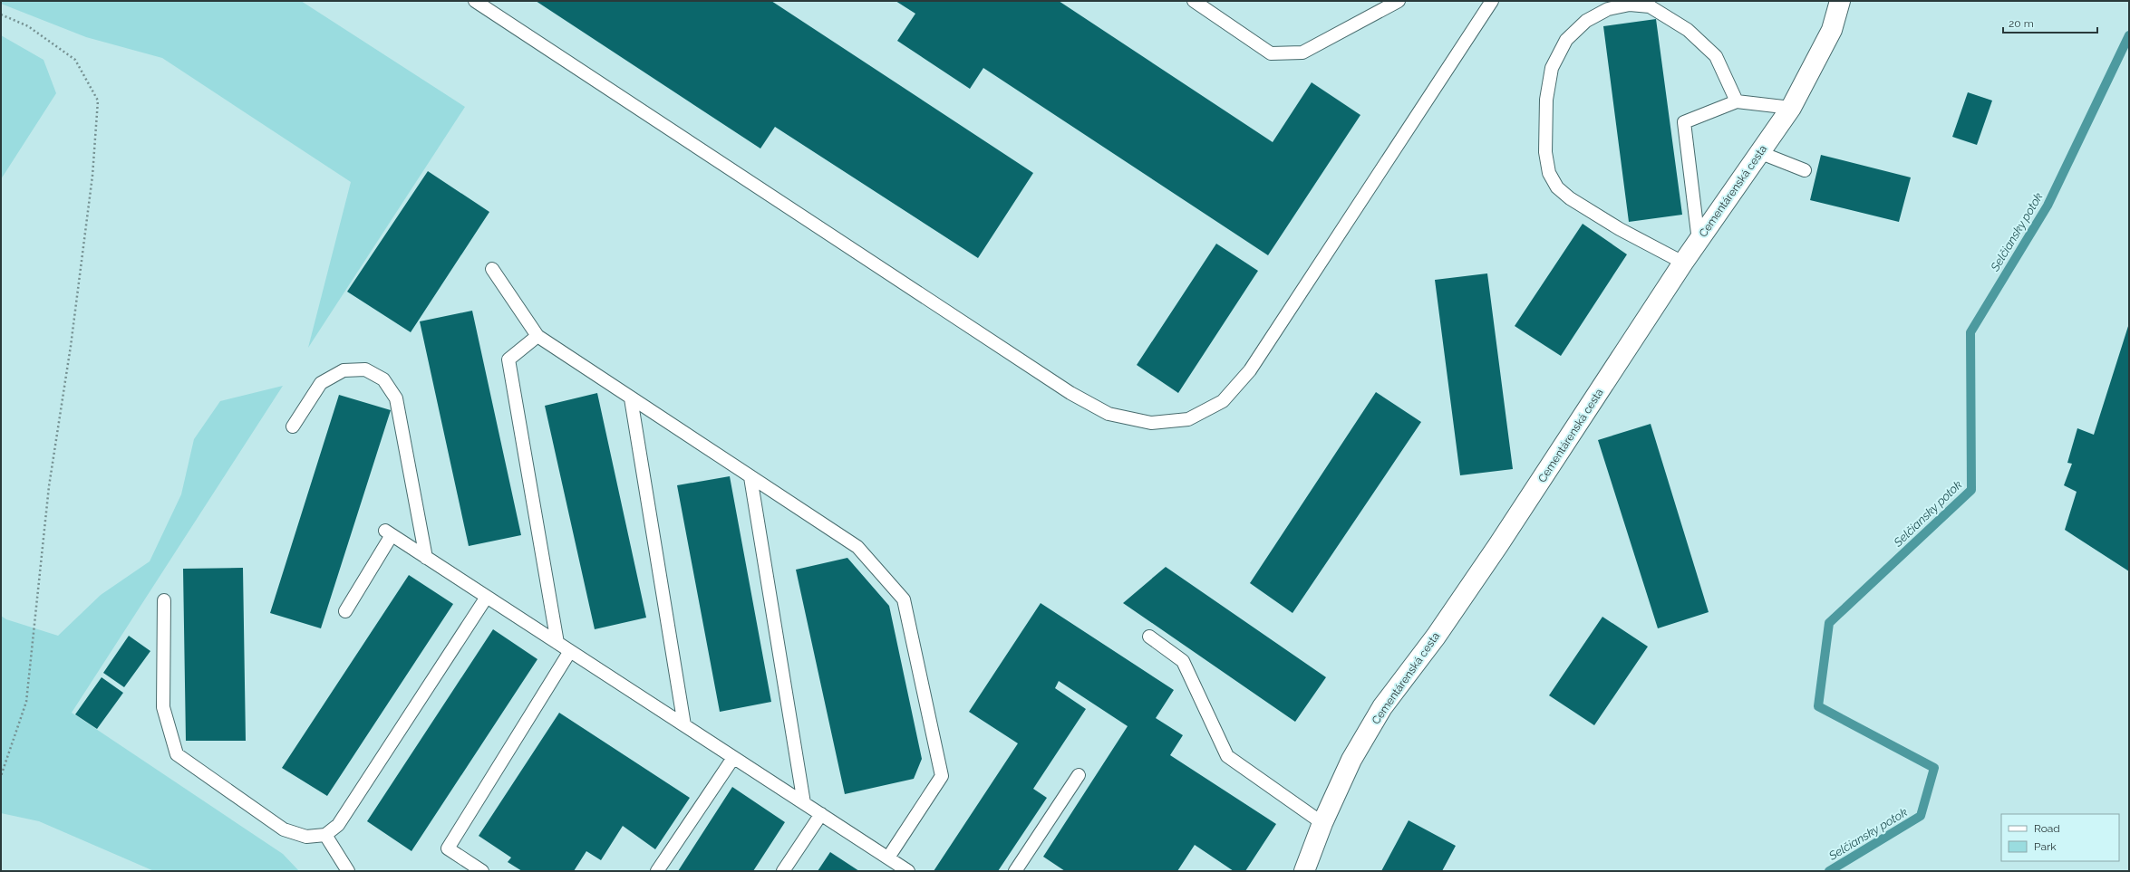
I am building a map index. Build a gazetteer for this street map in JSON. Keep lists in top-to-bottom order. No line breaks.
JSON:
{"streets":{"street":["Cementárenská cesta"]},"water":["Selčiansky potok"],"legend":["Road","Park"],"scale_bar":"20 m"}
